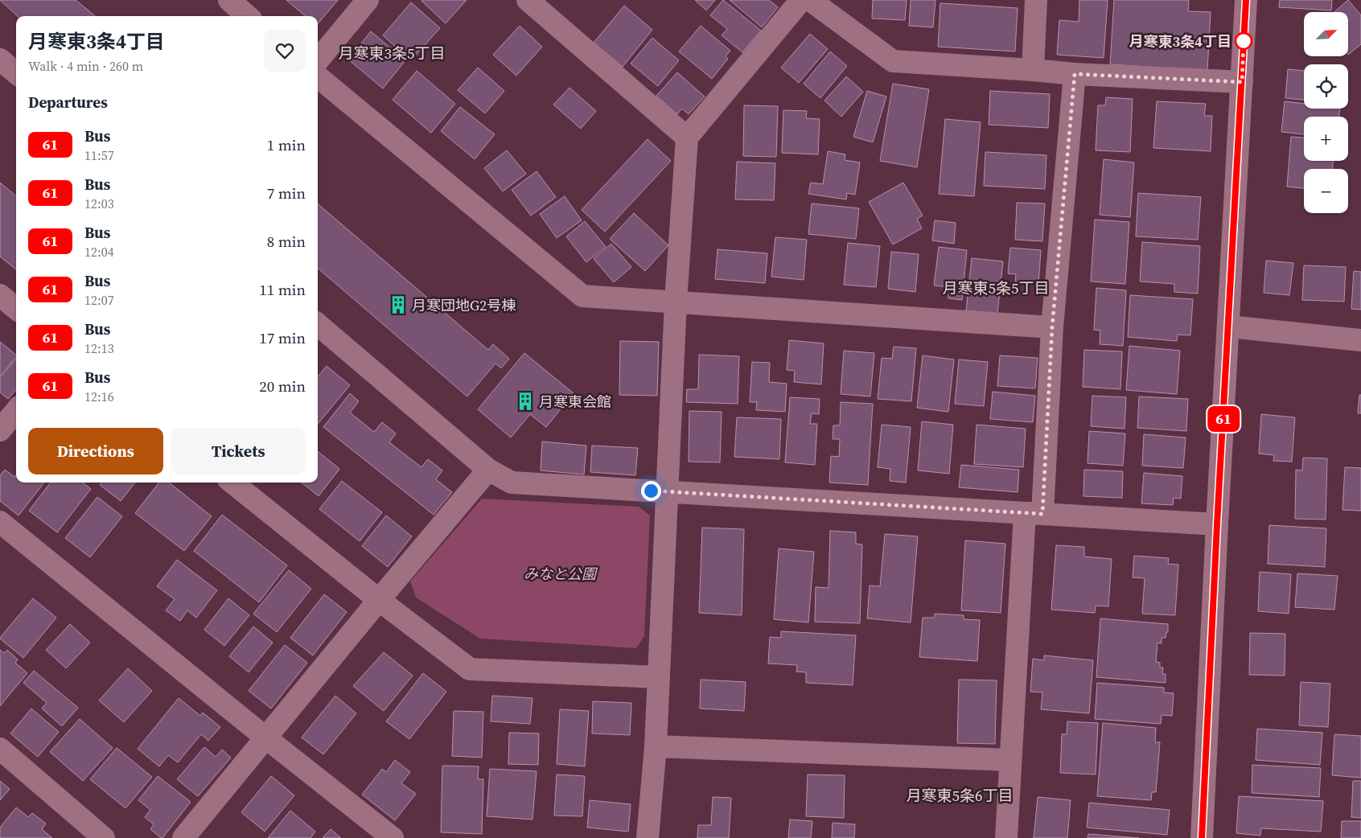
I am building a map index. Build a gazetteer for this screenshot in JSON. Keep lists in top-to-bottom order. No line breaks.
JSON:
{"districts":["月寒東3条5丁目","月寒東5条5丁目","月寒東5条6丁目"],"parks":["みなと公園"],"places":{"other":["月寒東3条4丁目"],"building":["月寒団地G2号棟","月寒東会館"]},"lines":["bus line 61"],"north":"top right","page":{"on_map":"61","map_buttons":["+","−"],"heading":[["月寒東3条4丁目","Walk · 4 min · 260 m"],"Departures"],"list":[{"mark":"61","name":"Bus","note":"11:57","value":"1 min"},{"mark":"61","name":"Bus","note":"12:03","value":"7 min"},{"mark":"61","name":"Bus","note":"12:04","value":"8 min"},{"mark":"61","name":"Bus","note":"12:07","value":"11 min"},{"mark":"61","name":"Bus","note":"12:13","value":"17 min"},{"mark":"61","name":"Bus","note":"12:16","value":"20 min"}],"buttons":["Directions","Tickets"]}}
